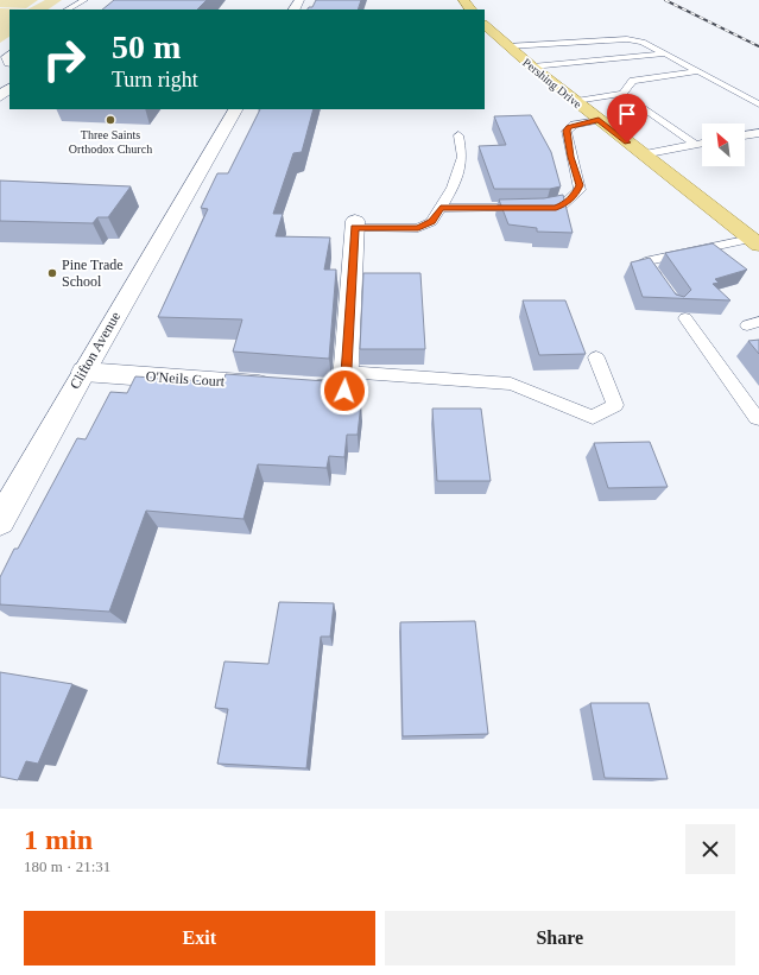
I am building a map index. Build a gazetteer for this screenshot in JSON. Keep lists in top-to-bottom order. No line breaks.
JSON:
{"streets":{"main road":["Pershing Drive","Clifton Avenue","O'Neils Court"]},"crossings":[["Clifton Avenue","O'Neils Court"]],"places":["Three Saints Orthodox Church","Pine Trade School"],"north":"top left","page":{"turn":["50 m","Turn right"],"heading":["1 min","180 m · 21:31"],"buttons":["Exit","Share"]}}
